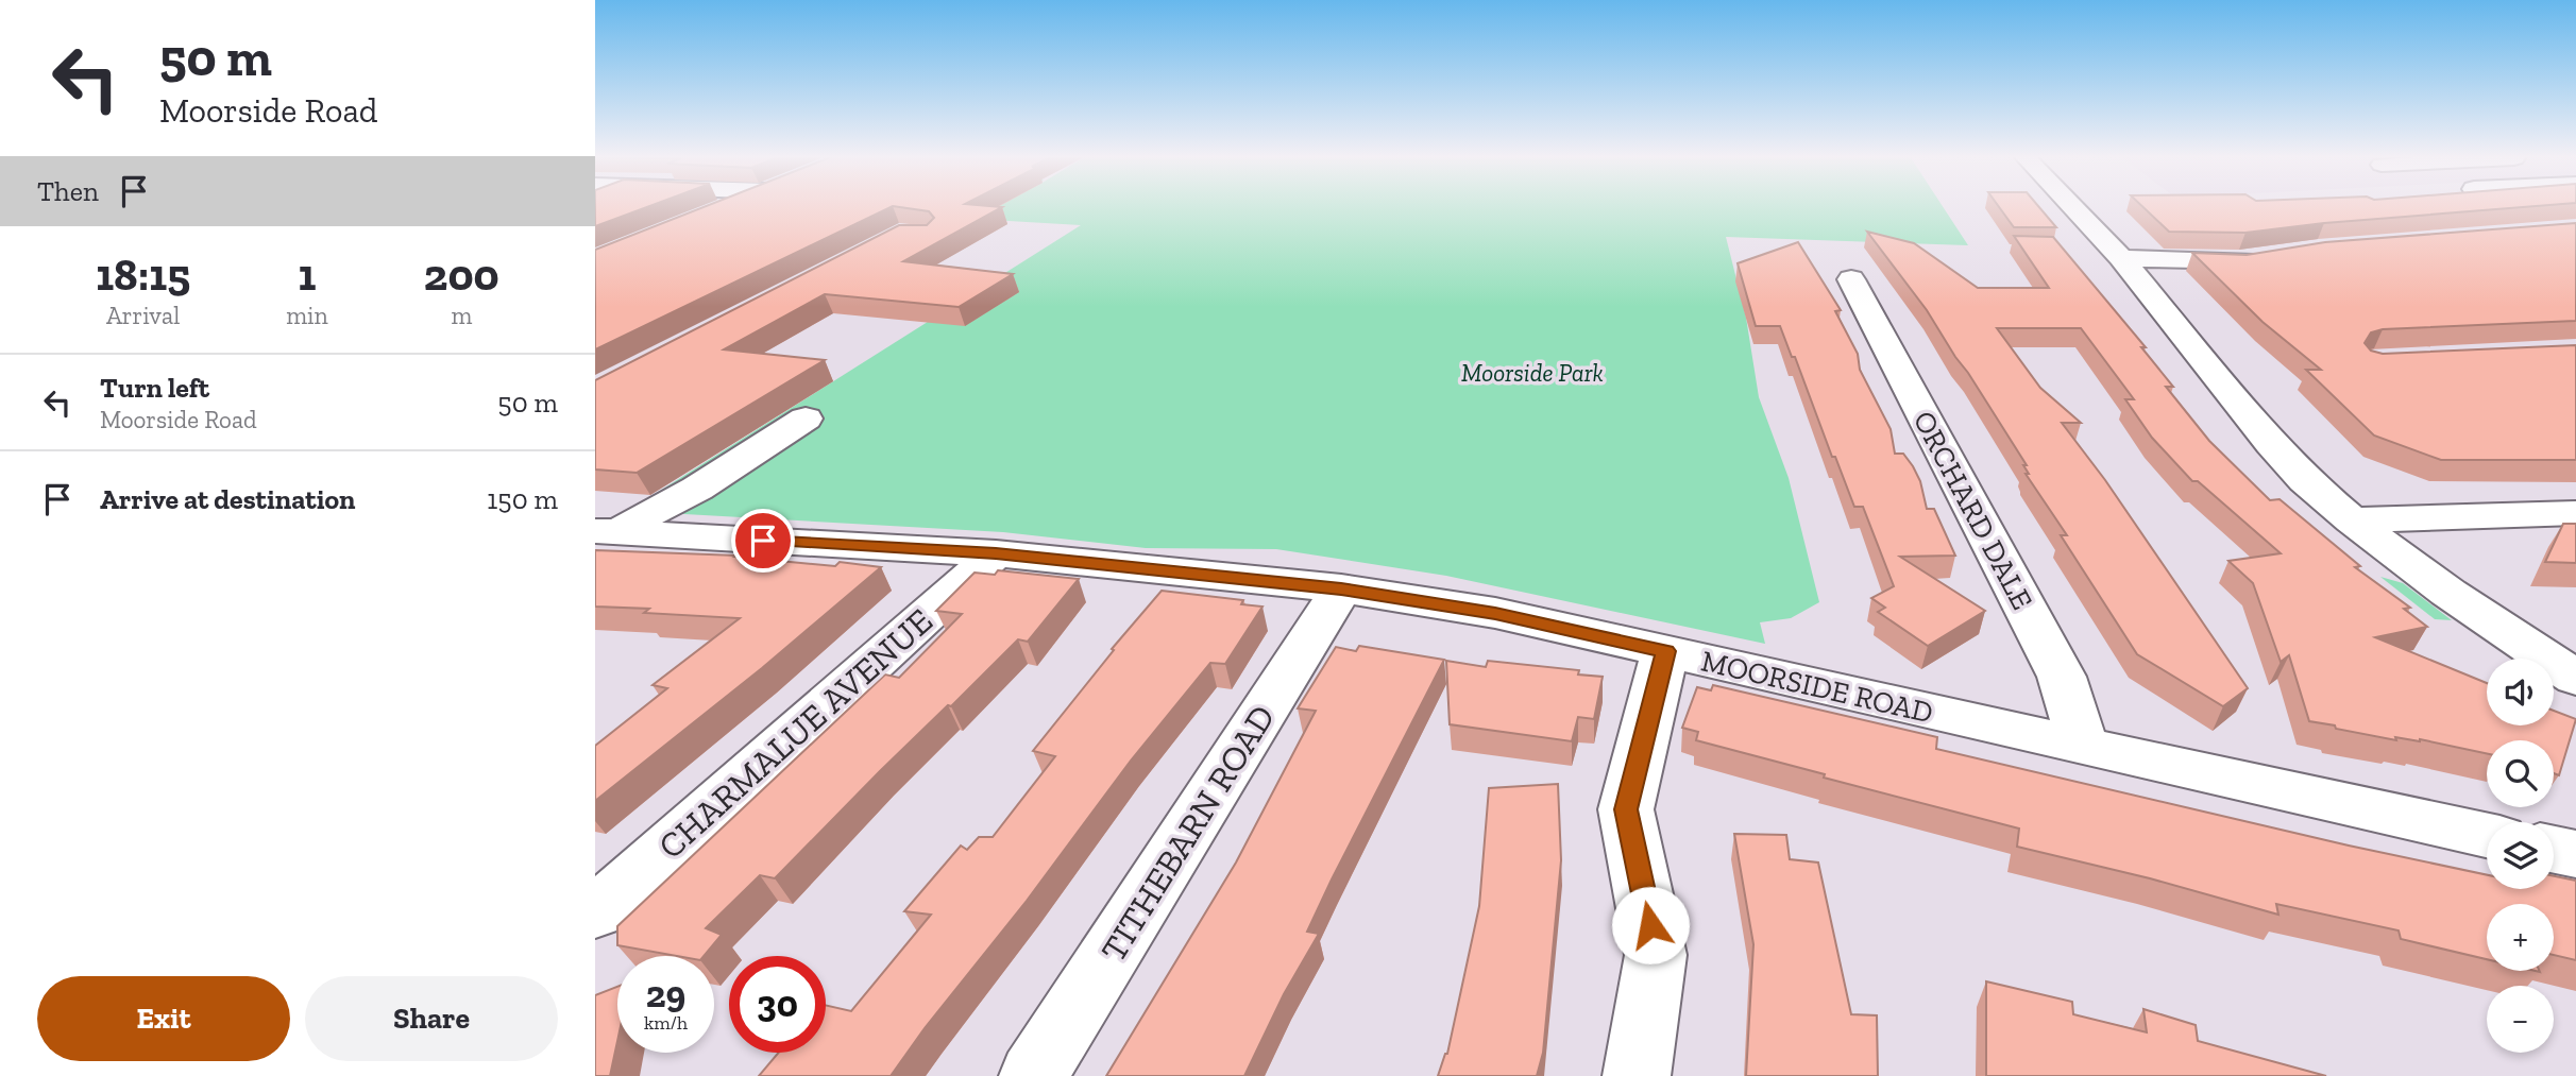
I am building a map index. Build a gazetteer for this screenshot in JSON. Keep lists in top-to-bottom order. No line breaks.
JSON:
{"streets":{"street":["ORCHARD DALE","MOORSIDE ROAD","CHARMALUE AVENUE","TITHEBARN ROAD"]},"crossings":[["ORCHARD DALE","MOORSIDE ROAD"],["MOORSIDE ROAD","CHARMALUE AVENUE"],["MOORSIDE ROAD","TITHEBARN ROAD"]],"parks":["Moorside Park"],"page":{"turn":["50 m","Moorside Road"],"then":"Then","eta":["18:15","Arrival","1","min","200","m"],"list":[{"name":"Turn left","note":"Moorside Road","value":"50 m"},{"name":"Arrive at destination","value":"150 m"}],"map_buttons":["+","−"],"speed":"29 km/h","limit":"30","buttons":["Exit","Share"]}}
